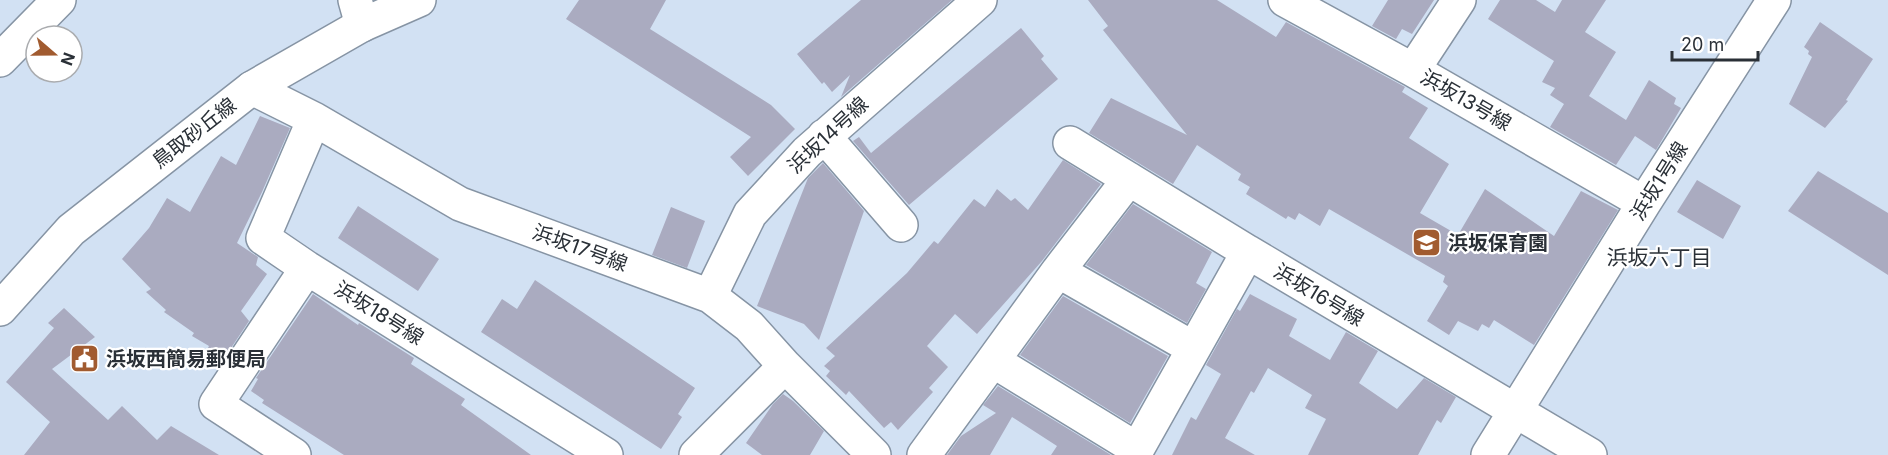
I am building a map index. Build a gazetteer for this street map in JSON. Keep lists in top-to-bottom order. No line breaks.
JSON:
{"streets":{"street":["浜坂13号線","鳥取砂丘線","浜坂14号線","浜坂1号線","浜坂17号線","浜坂16号線","浜坂18号線"]},"crossings":[["浜坂13号線","浜坂1号線"],["鳥取砂丘線","浜坂17号線"],["浜坂14号線","浜坂17号線"],["浜坂1号線","浜坂16号線"],["浜坂17号線","浜坂18号線"]],"districts":["浜坂六丁目"],"places":{"school or university":["浜坂保育園"],"public building":["浜坂西簡易郵便局"]},"scale_bar":"20 m","north":"right"}
